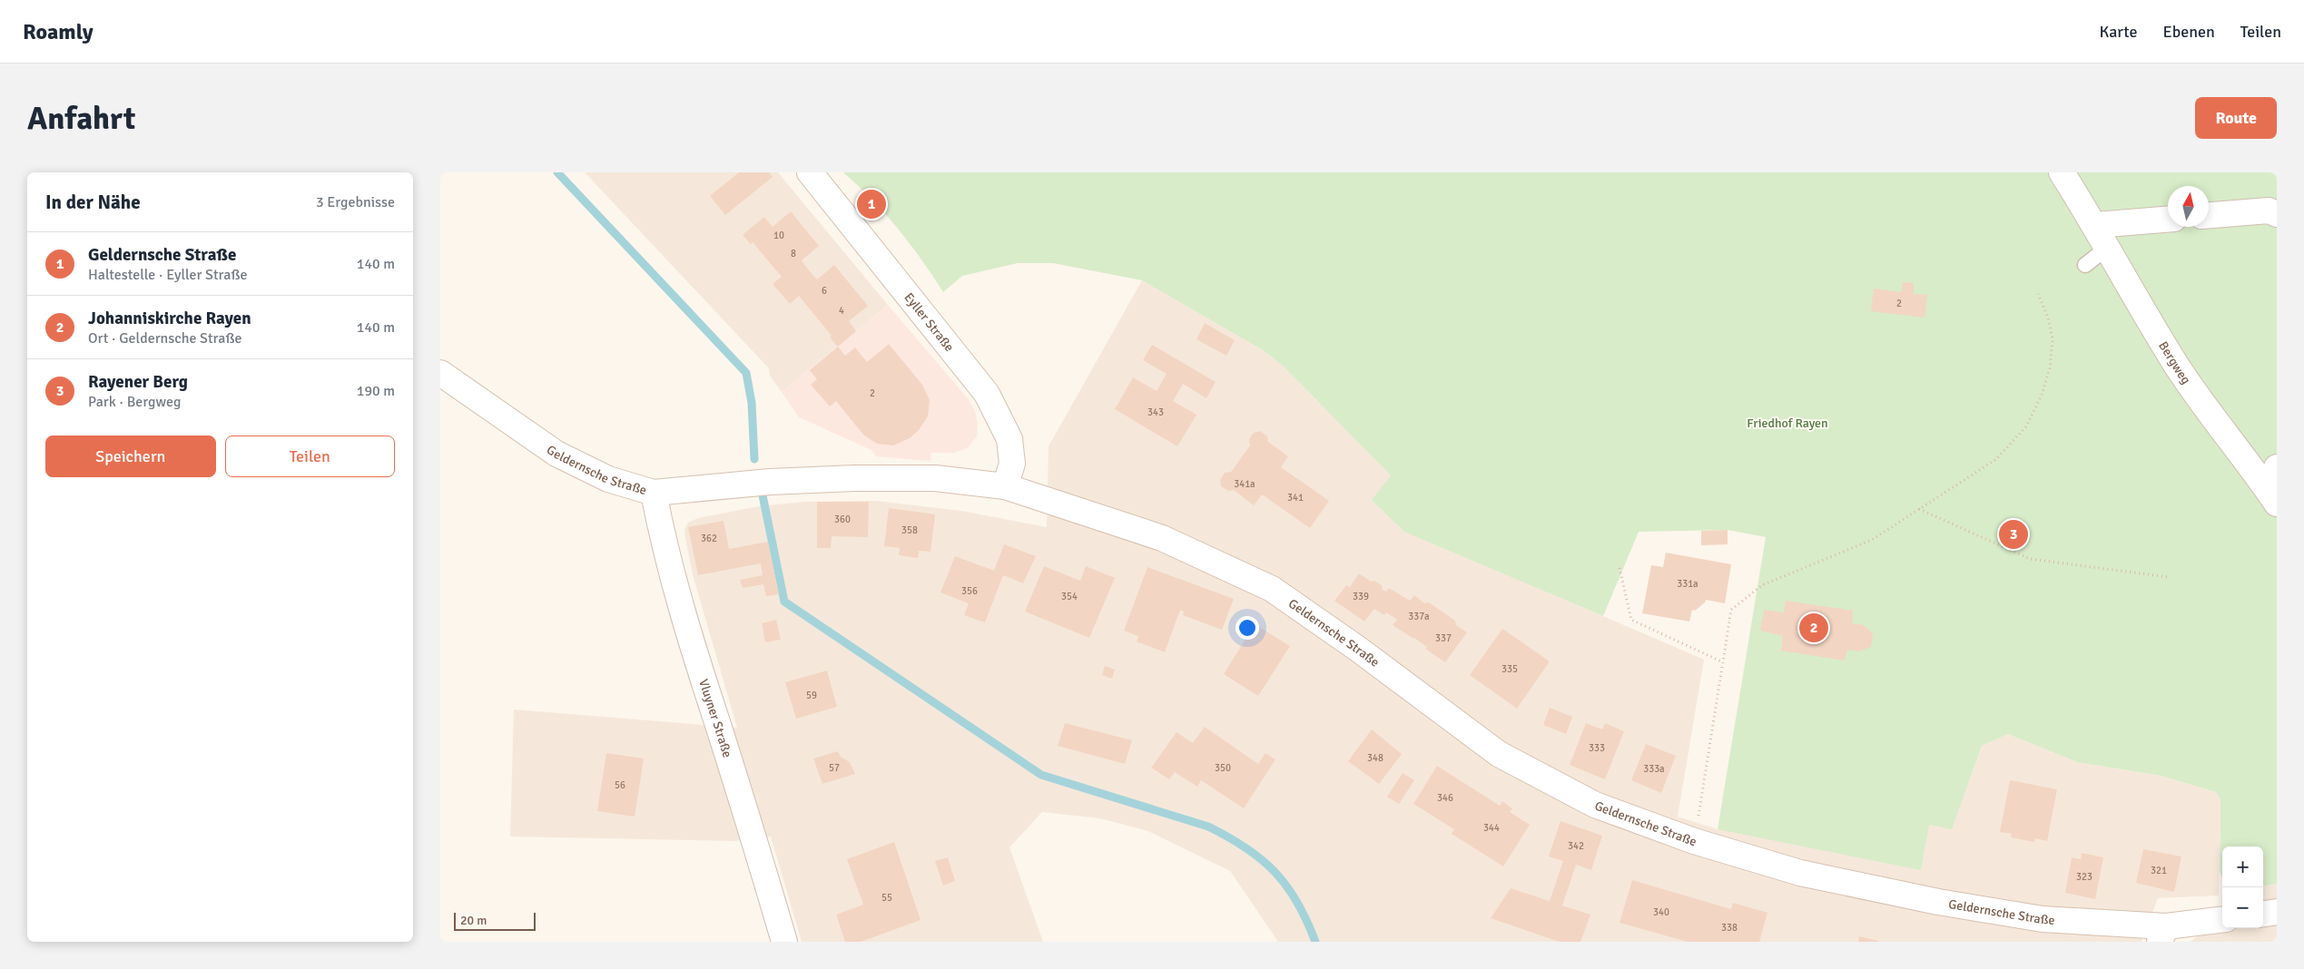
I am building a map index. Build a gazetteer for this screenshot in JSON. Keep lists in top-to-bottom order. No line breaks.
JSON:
{"streets":{"main road":["Eyller Straße","Bergweg","Geldernsche Straße","Vluyner Straße"]},"crossings":[["Eyller Straße","Geldernsche Straße"],["Geldernsche Straße","Vluyner Straße"]],"parks":["Friedhof Rayen"],"house_numbers":["10","8","6","2","4","2","343","341a","341","360","358","362","331a","356","354","339","337a","337","335","59","333","348","57","350","333a","56","346","344","342","321","323","55","340","338"],"scale_bar":"20 m","north":"top","page":{"header":"Roamly","nav":["Karte","Ebenen","Teilen"],"buttons":["Route",["Speichern","Teilen"]],"title":"Anfahrt","heading":["In der Nähe","3 Ergebnisse"],"pins":["1","3","2"],"list":[{"mark":"1","name":"Geldernsche Straße","note":"Haltestelle · Eyller Straße","value":"140 m"},{"mark":"2","name":"Johanniskirche Rayen","note":"Ort · Geldernsche Straße","value":"140 m"},{"mark":"3","name":"Rayener Berg","note":"Park · Bergweg","value":"190 m"}],"map_buttons":["+","−"],"scale":"20 m"}}
